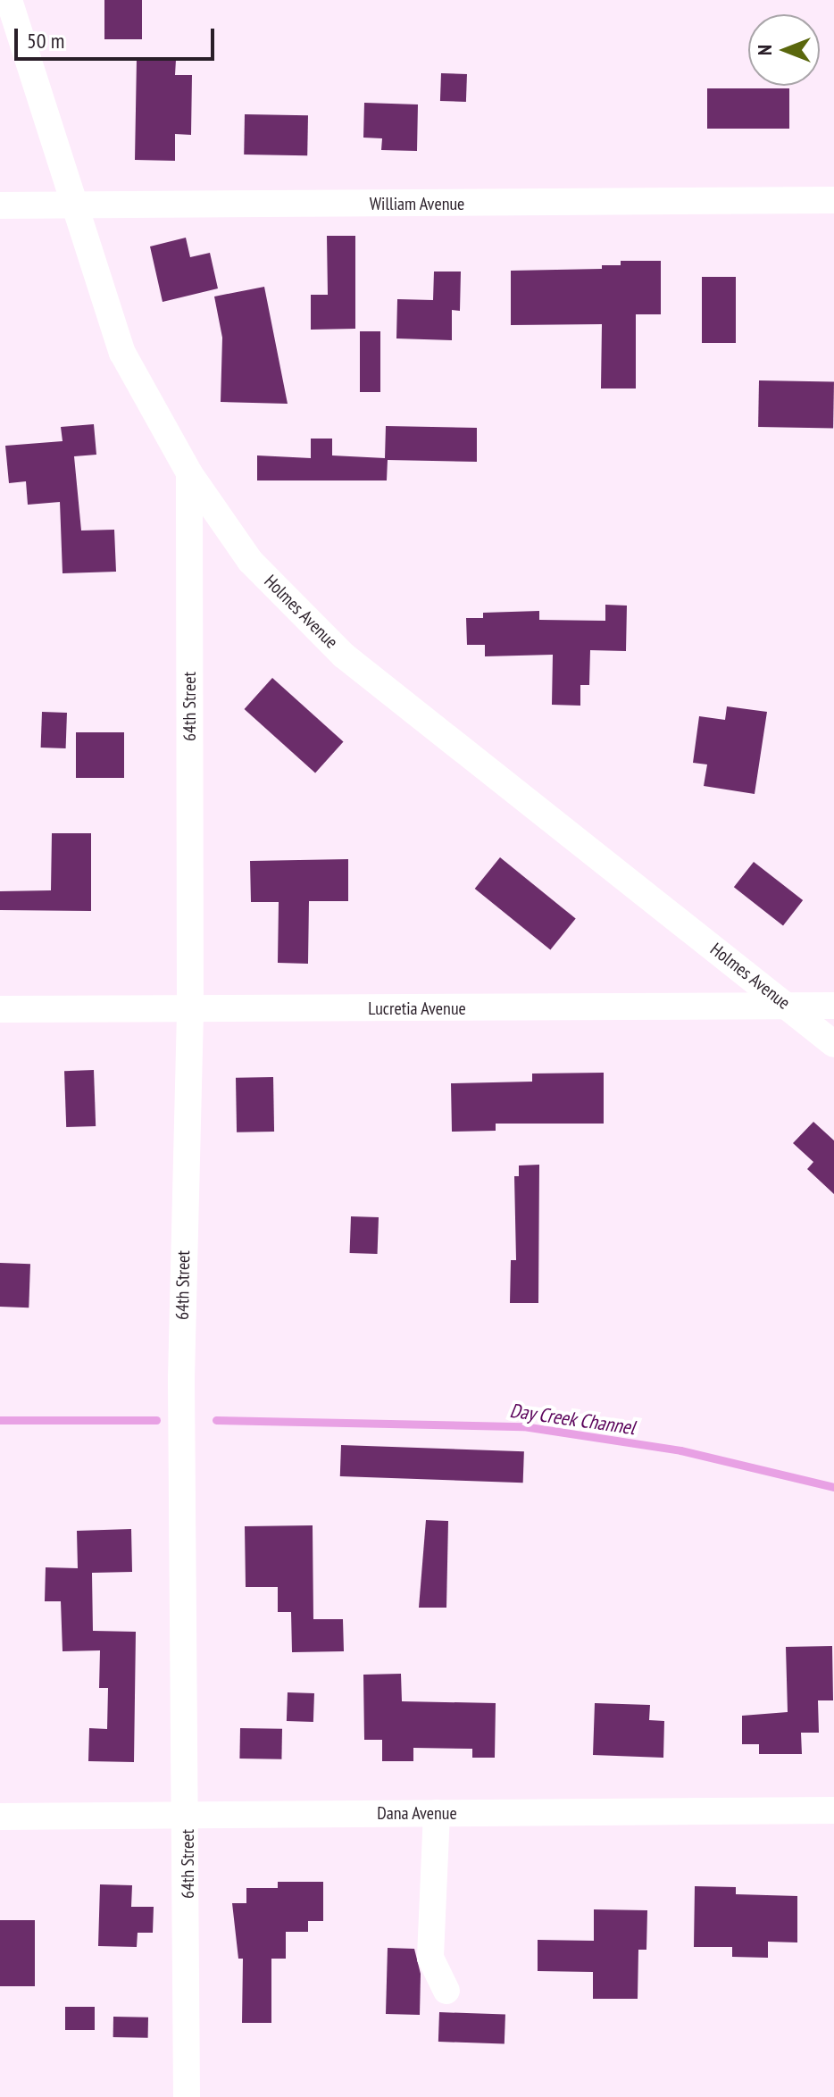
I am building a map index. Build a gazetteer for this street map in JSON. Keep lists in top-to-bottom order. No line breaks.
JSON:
{"streets":{"street":["William Avenue","Holmes Avenue","64th Street","Lucretia Avenue","Dana Avenue"]},"crossings":[["William Avenue","Holmes Avenue"],["Holmes Avenue","64th Street"],["Holmes Avenue","Lucretia Avenue"],["64th Street","Lucretia Avenue"],["64th Street","Dana Avenue"]],"water":["Day Creek Channel"],"scale_bar":"50 m","north":"left"}
